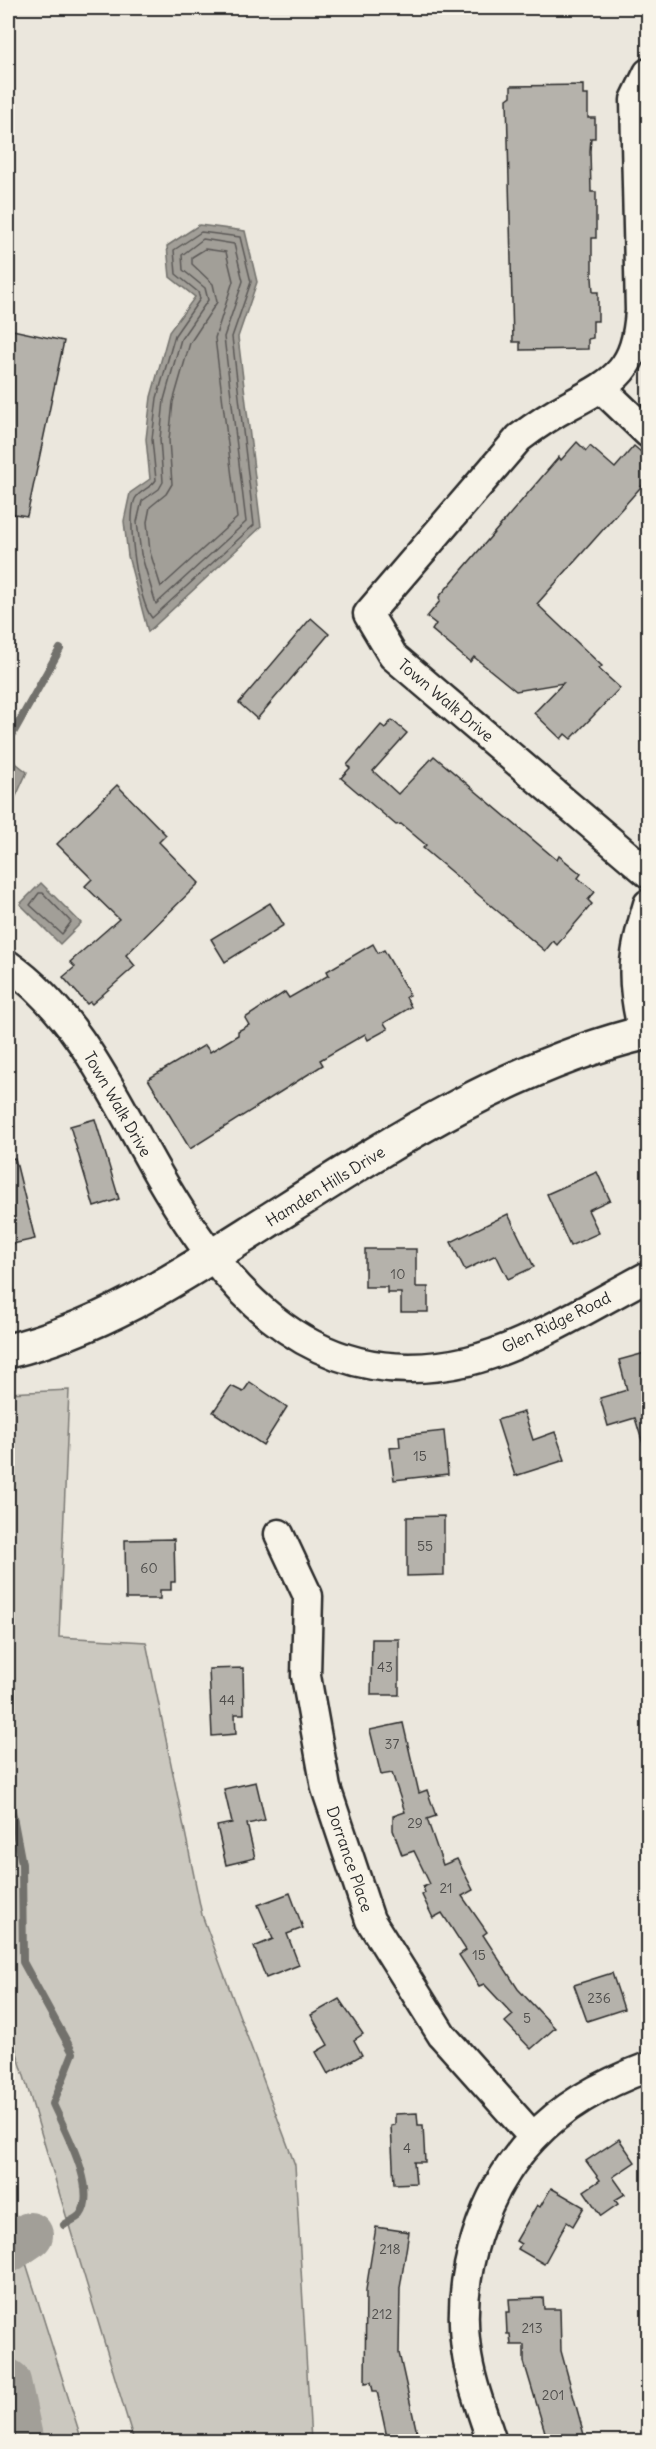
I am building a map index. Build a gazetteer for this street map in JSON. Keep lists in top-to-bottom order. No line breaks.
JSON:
{"streets":{"street":["Town Walk Drive","Hamden Hills Drive","Glen Ridge Road","Dorrance Place"]},"crossings":[["Town Walk Drive","Hamden Hills Drive"],["Town Walk Drive","Glen Ridge Road"],["Hamden Hills Drive","Glen Ridge Road"]],"house_numbers":["10","15","55","60","43","44","37","29","21","15","236","5","4","218","212","213","201"]}
